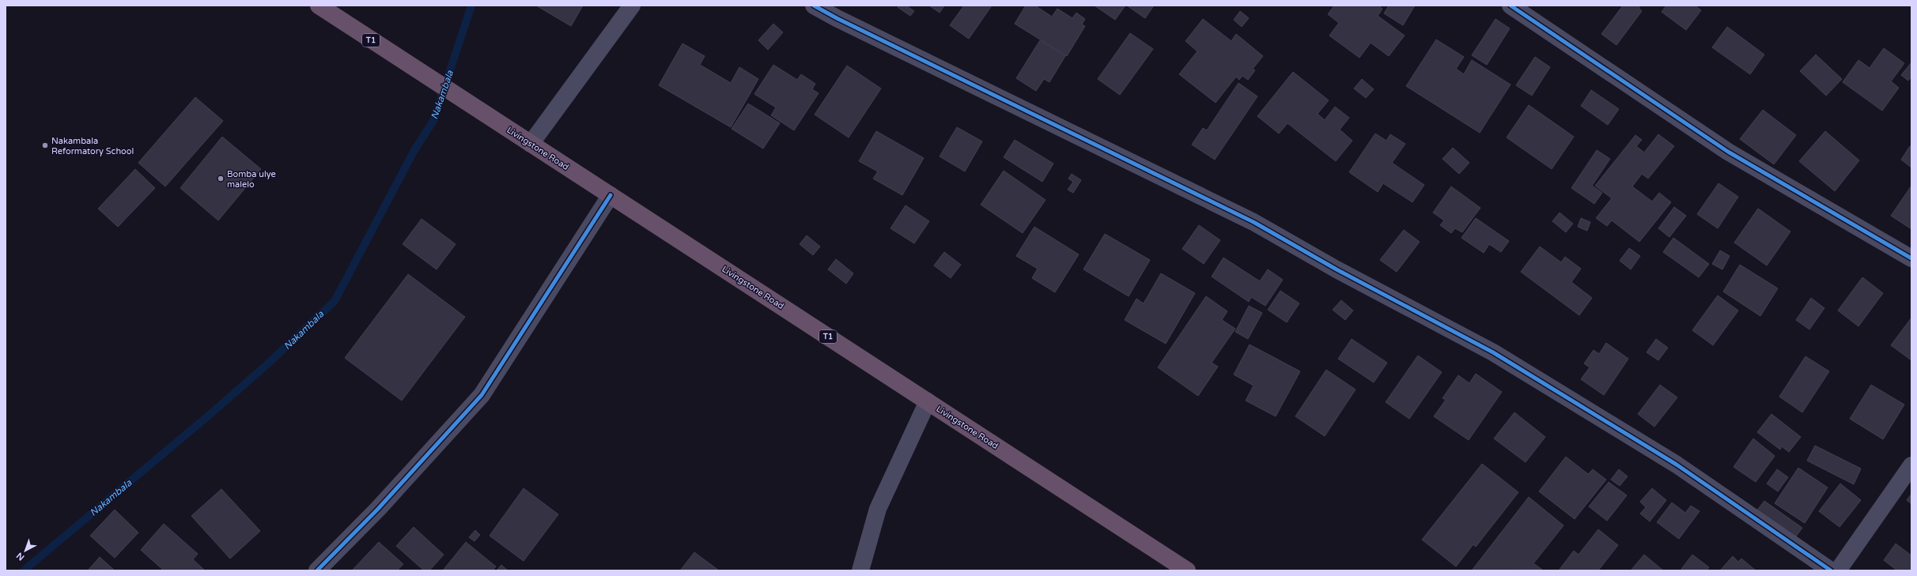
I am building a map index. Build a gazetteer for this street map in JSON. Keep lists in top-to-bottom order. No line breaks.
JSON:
{"streets":{"highway":["T1","Livingstone Road"]},"water":["Nakambala"],"places":["Nakambala Reformatory School","Bomba ulye malelo"],"north":"bottom left"}
